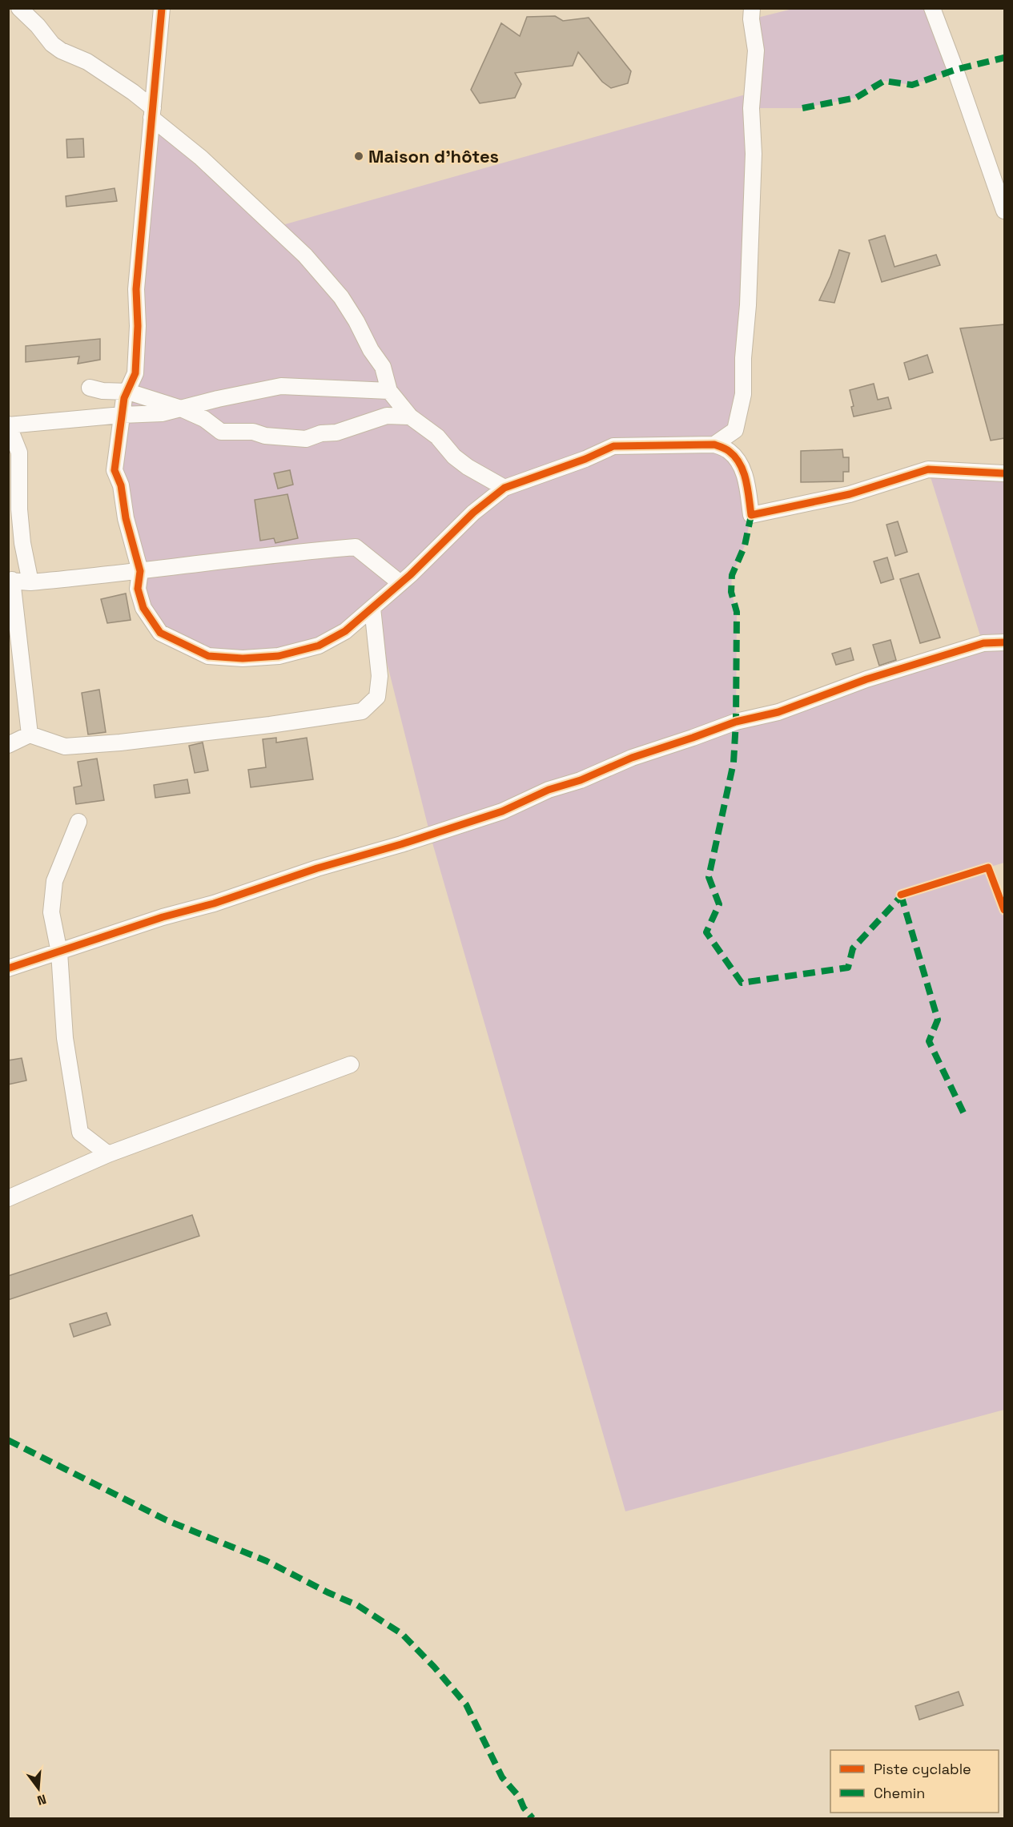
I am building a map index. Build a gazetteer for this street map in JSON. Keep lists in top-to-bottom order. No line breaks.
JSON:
{"places":["Maison d'hôtes"],"legend":["Piste cyclable","Chemin"],"north":"bottom"}
